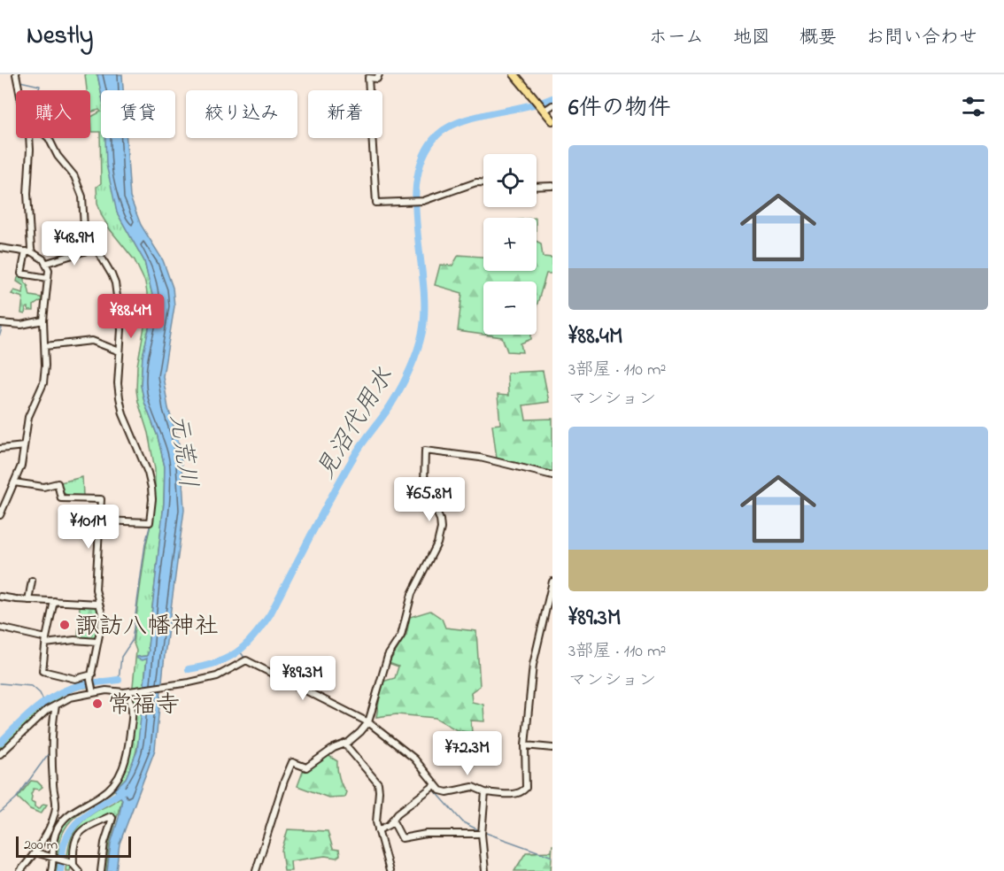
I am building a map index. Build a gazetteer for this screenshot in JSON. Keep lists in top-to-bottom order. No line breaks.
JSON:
{"water":["見沼代用水","元荒川"],"places":["諏訪八幡神社","常福寺"],"scale_bar":"200 m","page":{"header":"Nestly","nav":["ホーム","地図","概要","お問い合わせ"],"heading":"6件の物件","chip":["購入","賃貸","絞り込み","新着"],"list":[{"name":"¥88.4M","note":"3部屋 · 110 m² · マンション"},{"name":"¥89.3M","note":"3部屋 · 110 m² · マンション"}],"map_buttons":["+","−"],"price":["¥48.9M","¥88.4M","¥65.8M","¥101M","¥89.3M","¥72.3M"],"scale":"200 m"}}
